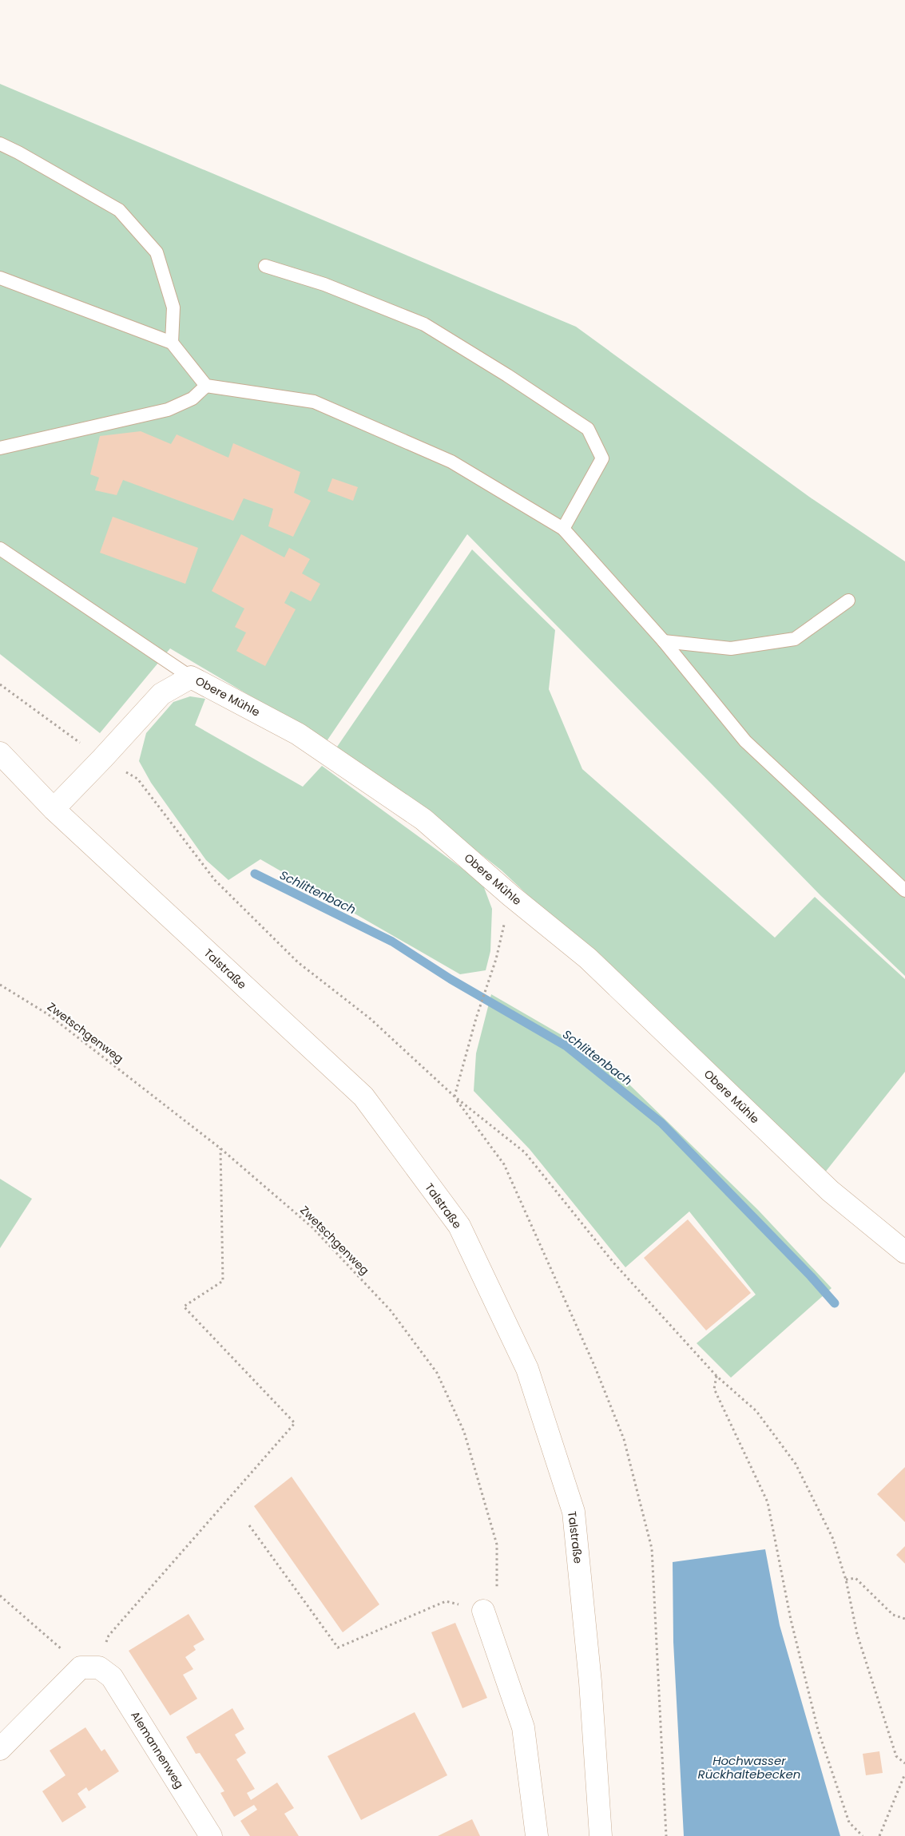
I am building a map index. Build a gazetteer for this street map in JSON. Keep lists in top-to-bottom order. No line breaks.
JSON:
{"streets":{"street":["Obere Mühle","Talstraße","Alemannenweg"],"path":["Zwetschgenweg"]},"crossings":[["Obere Mühle","Talstraße"]],"water":["Schlittenbach","Hochwasser Rückhaltebecken"]}
